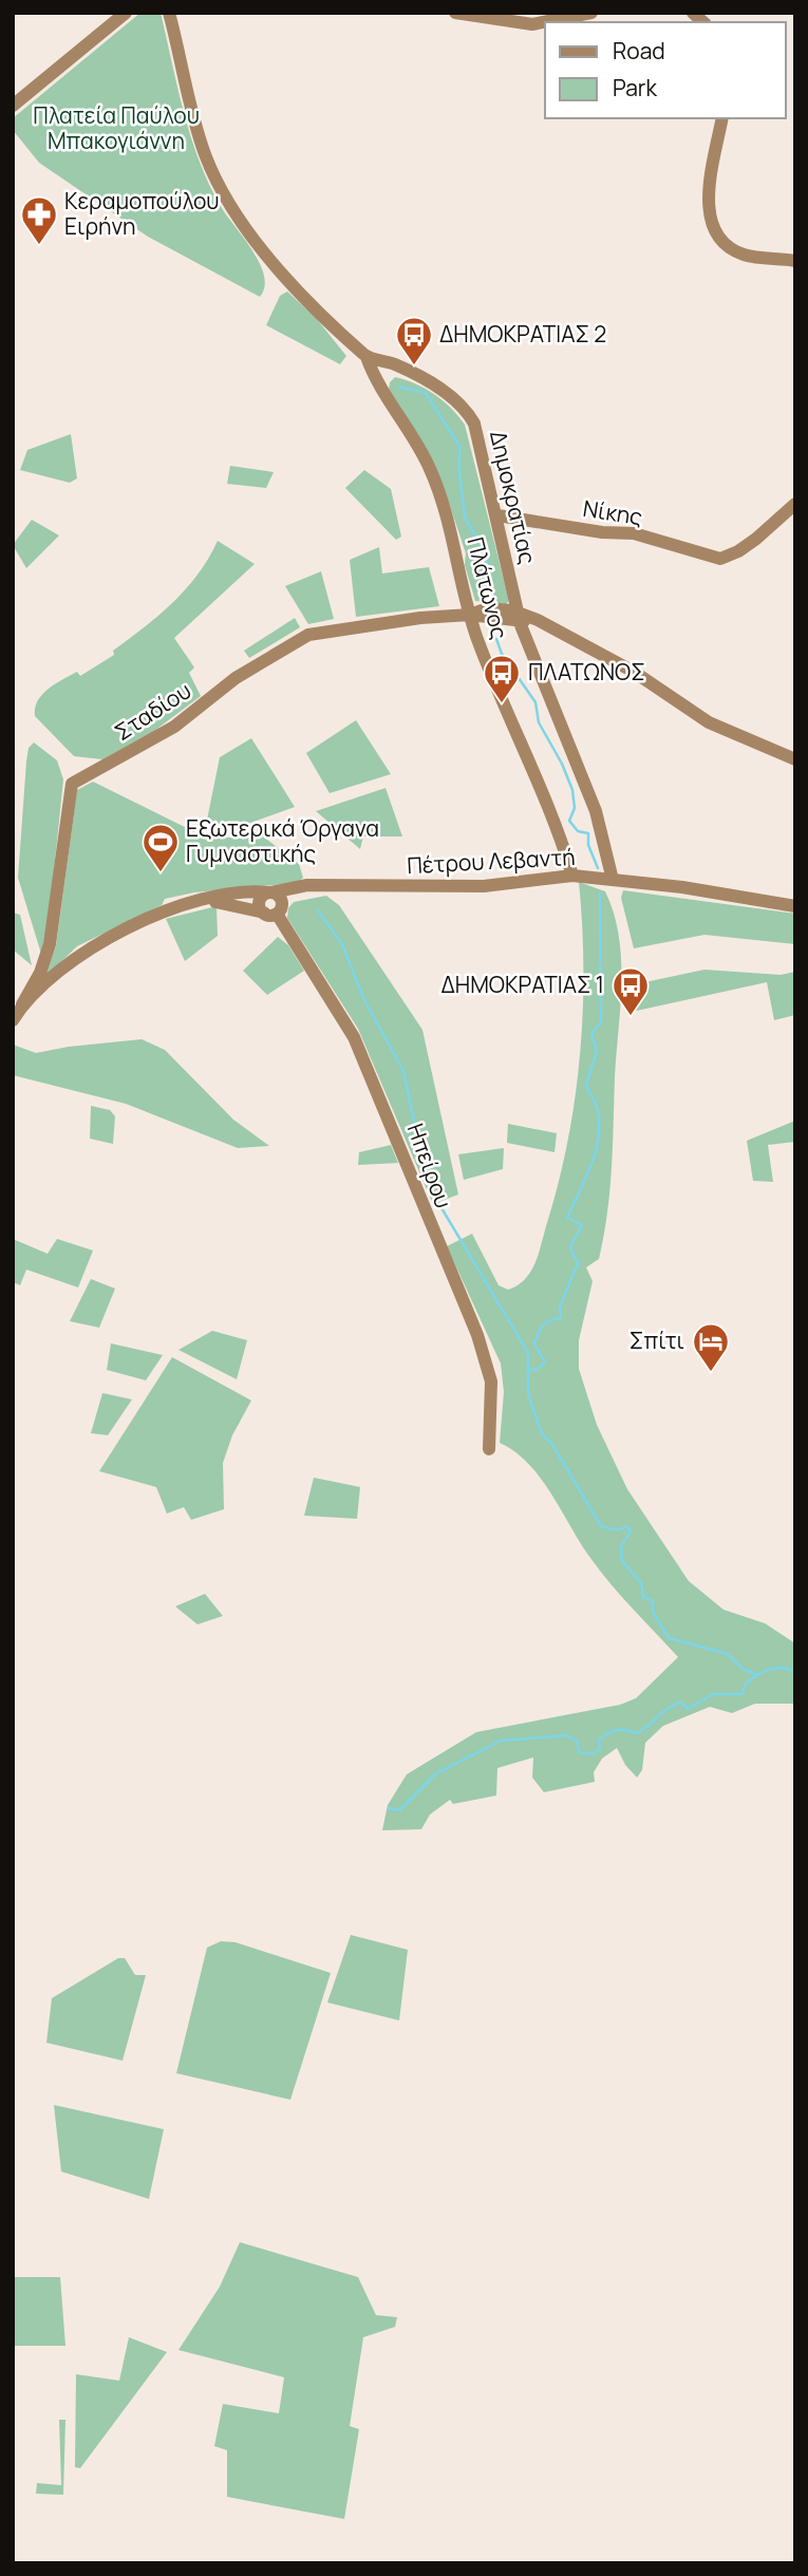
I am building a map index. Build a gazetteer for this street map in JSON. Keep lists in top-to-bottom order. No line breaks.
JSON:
{"streets":{"street":["Δημοκρατίας","Νίκης","Πλάτωνος","Σταδίου","Πέτρου Λεβαντή","Ηπείρου"]},"crossings":[["Δημοκρατίας","Νίκης"],["Δημοκρατίας","Πλάτωνος"],["Δημοκρατίας","Σταδίου"],["Δημοκρατίας","Πέτρου Λεβαντή"],["Πλάτωνος","Σταδίου"],["Πλάτωνος","Πέτρου Λεβαντή"],["Σταδίου","Πέτρου Λεβαντή"],["Πέτρου Λεβαντή","Ηπείρου"]],"parks":["Πλατεία Παύλου Μπακογιάννη"],"places":{"pharmacy":["Κεραμοπούλου Ειρήνη"],"bus stop":["ΔΗΜΟΚΡΑΤΙΑΣ 2","ΠΛΑΤΩΝΟΣ","ΔΗΜΟΚΡΑΤΙΑΣ 1"],"sports":["Εξωτερικά Όργανα Γυμναστικής"],"hotel":["Σπίτι"]},"legend":["Road","Park"]}
